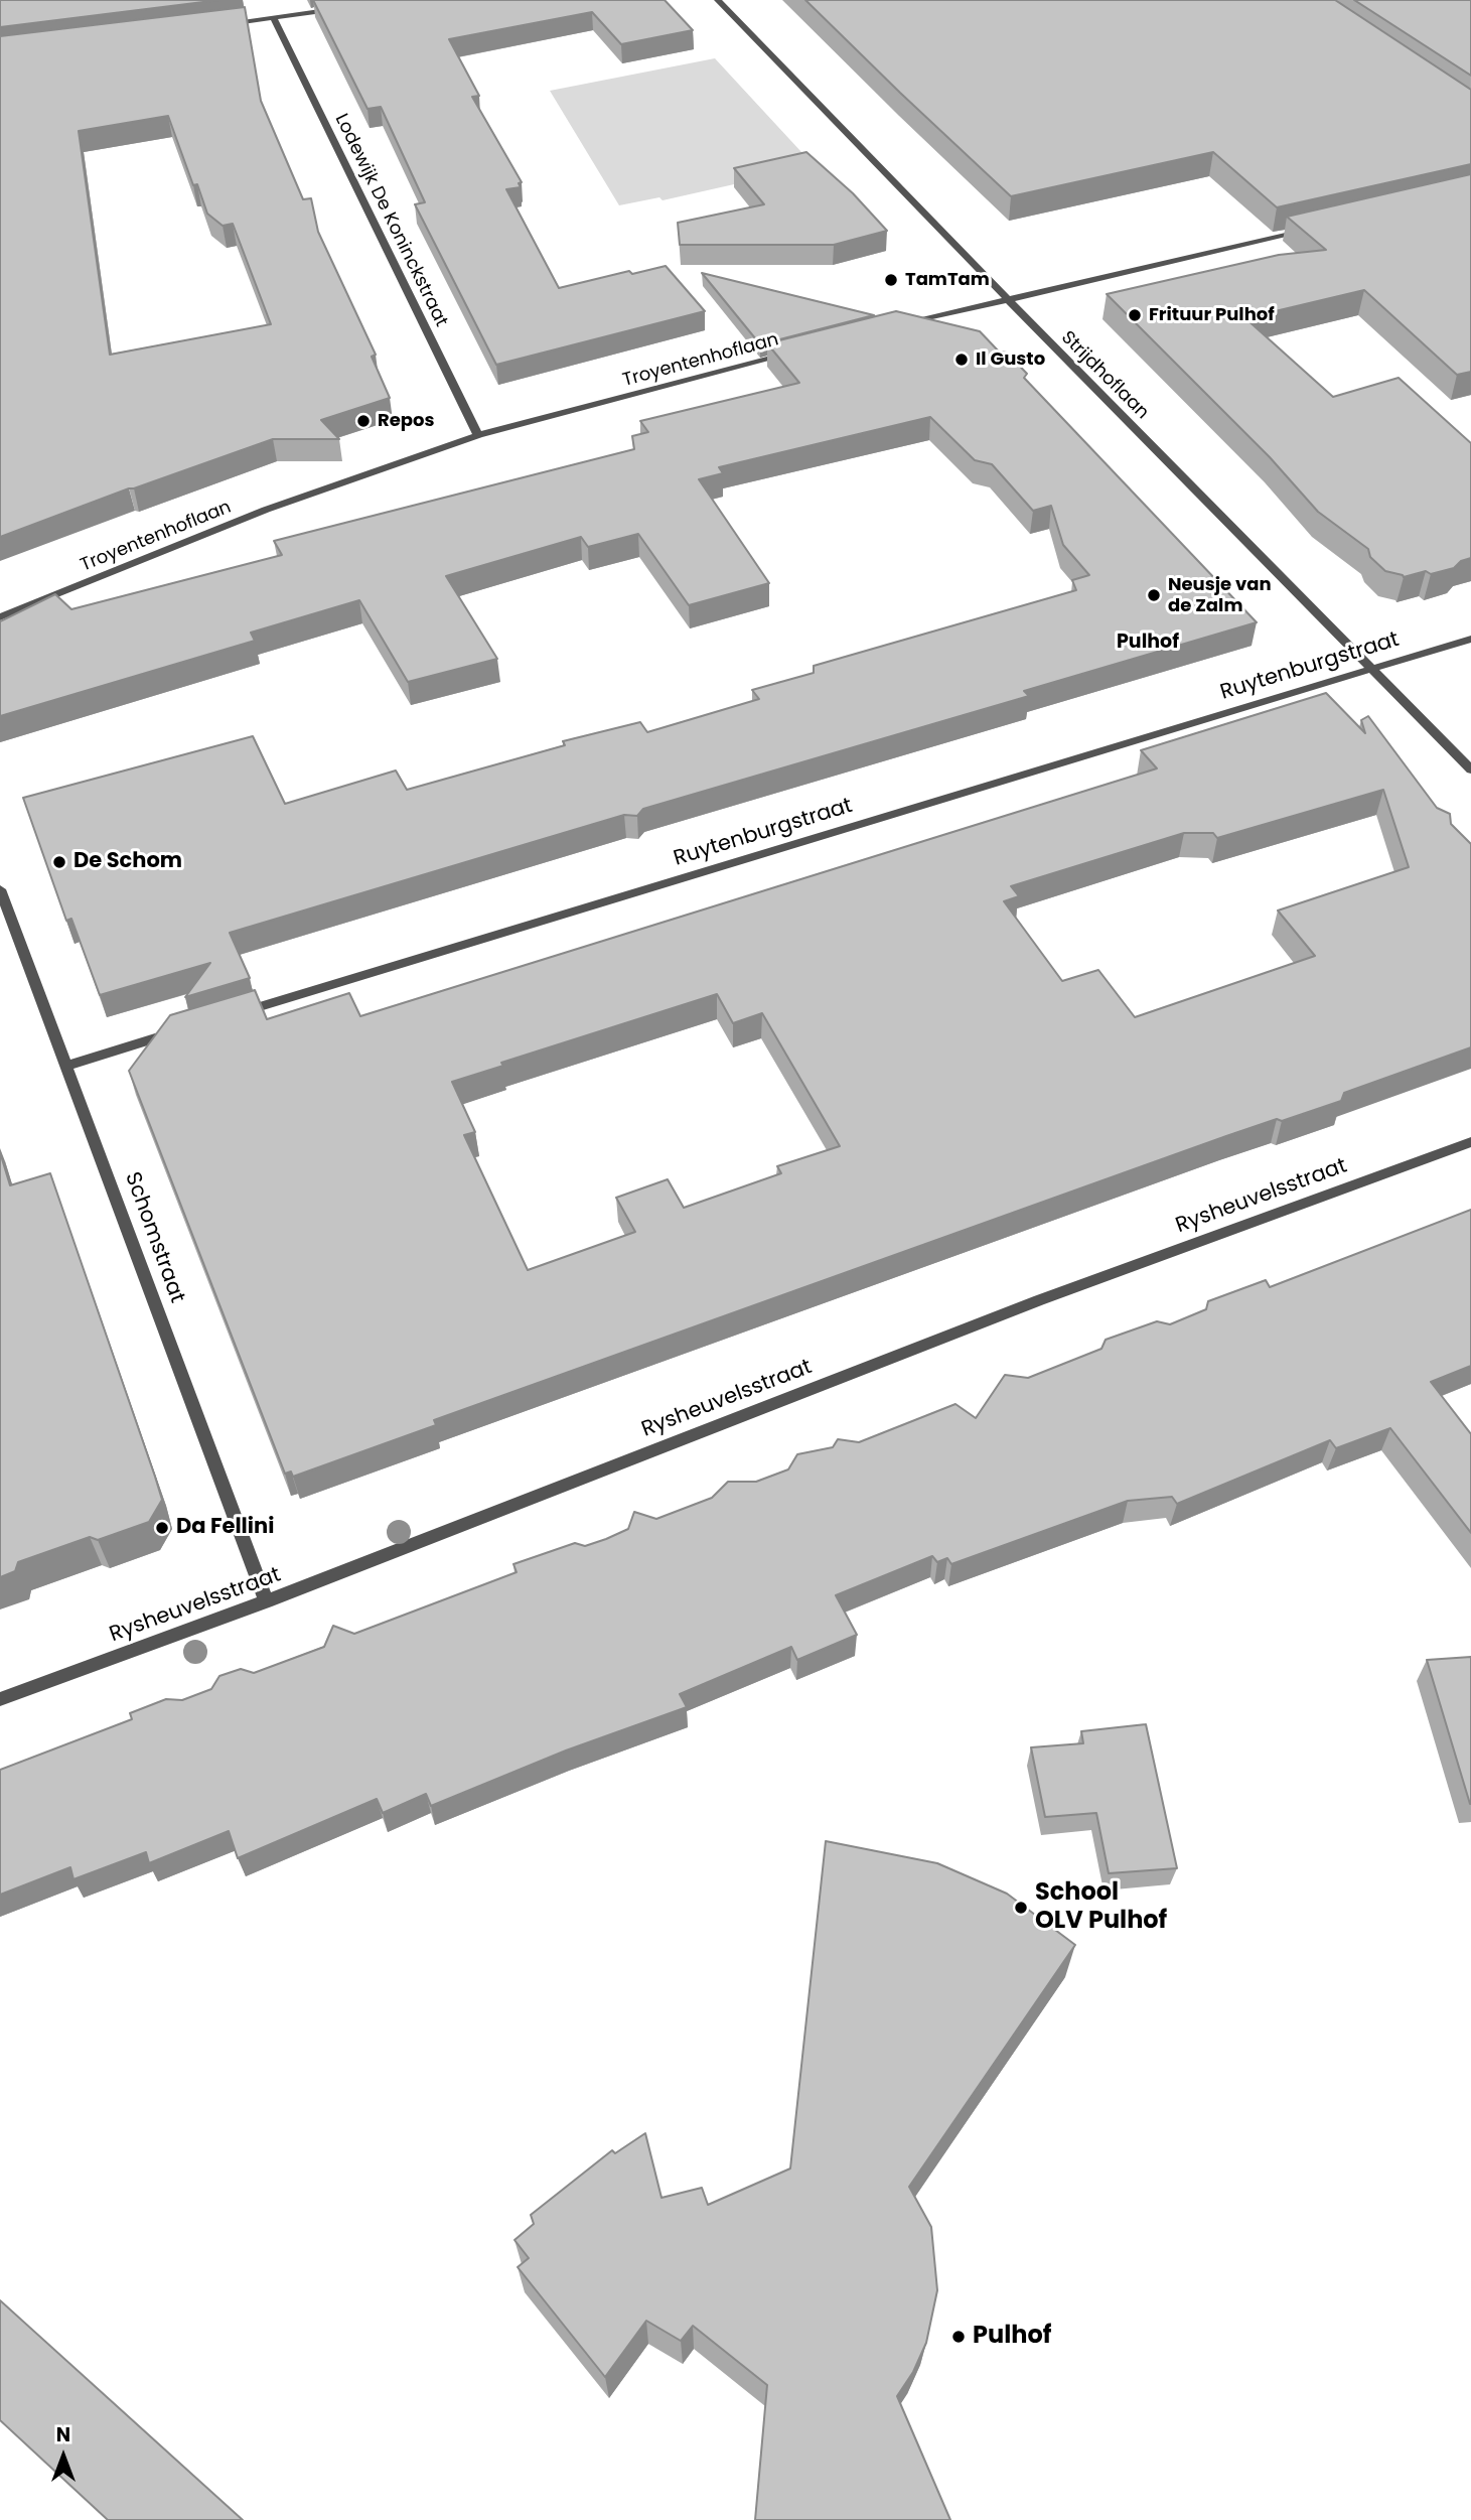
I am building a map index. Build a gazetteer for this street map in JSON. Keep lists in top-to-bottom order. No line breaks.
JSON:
{"streets":{"street":["Lodewijk De Koninckstraat","Troyentenhoflaan","Strijdhoflaan","Ruytenburgstraat","Rysheuvelsstraat","Schomstraat"]},"crossings":[["Lodewijk De Koninckstraat","Troyentenhoflaan"],["Strijdhoflaan","Ruytenburgstraat"],["Rysheuvelsstraat","Schomstraat"]],"districts":["Pulhof"],"places":["TamTam","Frituur Pulhof","Il Gusto","Repos","Neusje van de Zalm","De Schom","Da Fellini","School OLV Pulhof","Pulhof"],"north":"top"}
